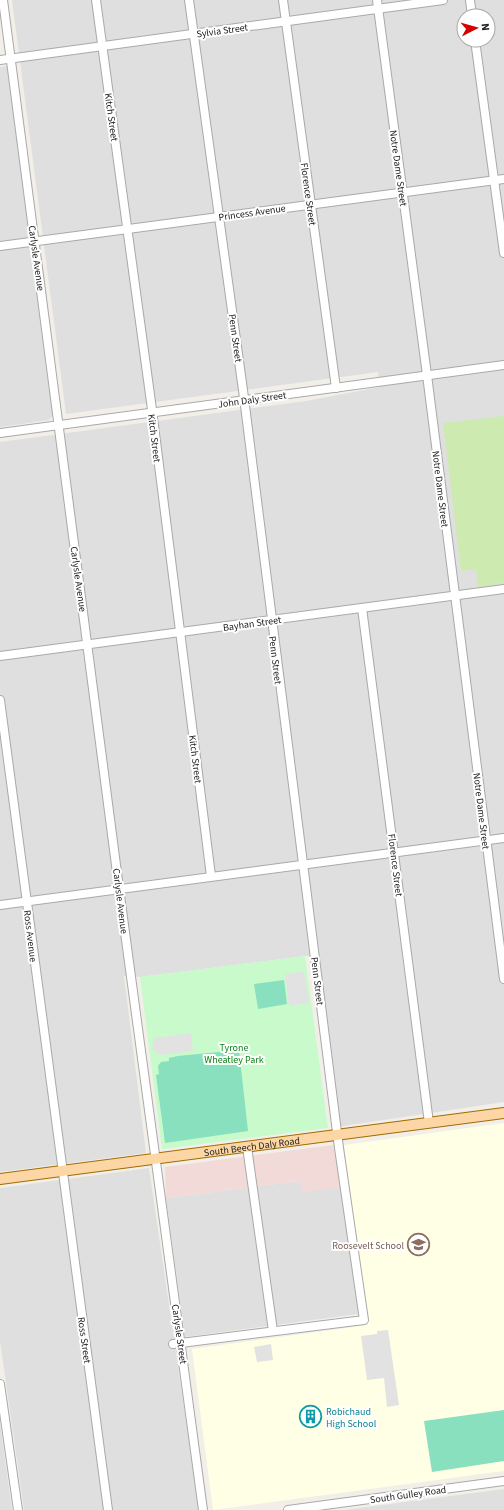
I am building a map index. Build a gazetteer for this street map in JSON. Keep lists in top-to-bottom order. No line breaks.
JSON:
{"streets":{"main road":["South Beech Daly Road"],"street":["Sylvia Street","Kitch Street","Notre Dame Street","Florence Street","Princess Avenue","Carlysle Avenue","Penn Street","John Daly Street","Bayhan Street","Ross Avenue","Carlysle Street","Ross Street","South Gulley Road"]},"crossings":[["Sylvia Street","Kitch Street"],["Sylvia Street","Notre Dame Street"],["Sylvia Street","Florence Street"],["Sylvia Street","Carlysle Avenue"],["Sylvia Street","Penn Street"],["Kitch Street","Princess Avenue"],["Kitch Street","John Daly Street"],["Kitch Street","Bayhan Street"],["Notre Dame Street","Princess Avenue"],["Notre Dame Street","John Daly Street"],["Notre Dame Street","Bayhan Street"],["Florence Street","Princess Avenue"],["Florence Street","John Daly Street"],["Florence Street","Bayhan Street"],["Florence Street","South Beech Daly Road"],["Princess Avenue","Carlysle Avenue"],["Princess Avenue","Penn Street"],["Carlysle Avenue","John Daly Street"],["Carlysle Avenue","Bayhan Street"],["Carlysle Avenue","South Beech Daly Road"],["Carlysle Avenue","Carlysle Street"],["Penn Street","John Daly Street"],["Penn Street","Bayhan Street"],["Penn Street","South Beech Daly Road"],["Ross Avenue","South Beech Daly Road"],["Ross Avenue","Ross Street"],["South Beech Daly Road","Carlysle Street"],["South Beech Daly Road","Ross Street"]],"parks":["Tyrone Wheatley Park"],"places":{"school or university":["Roosevelt School"],"building":["Robichaud High School"]},"north":"right"}
